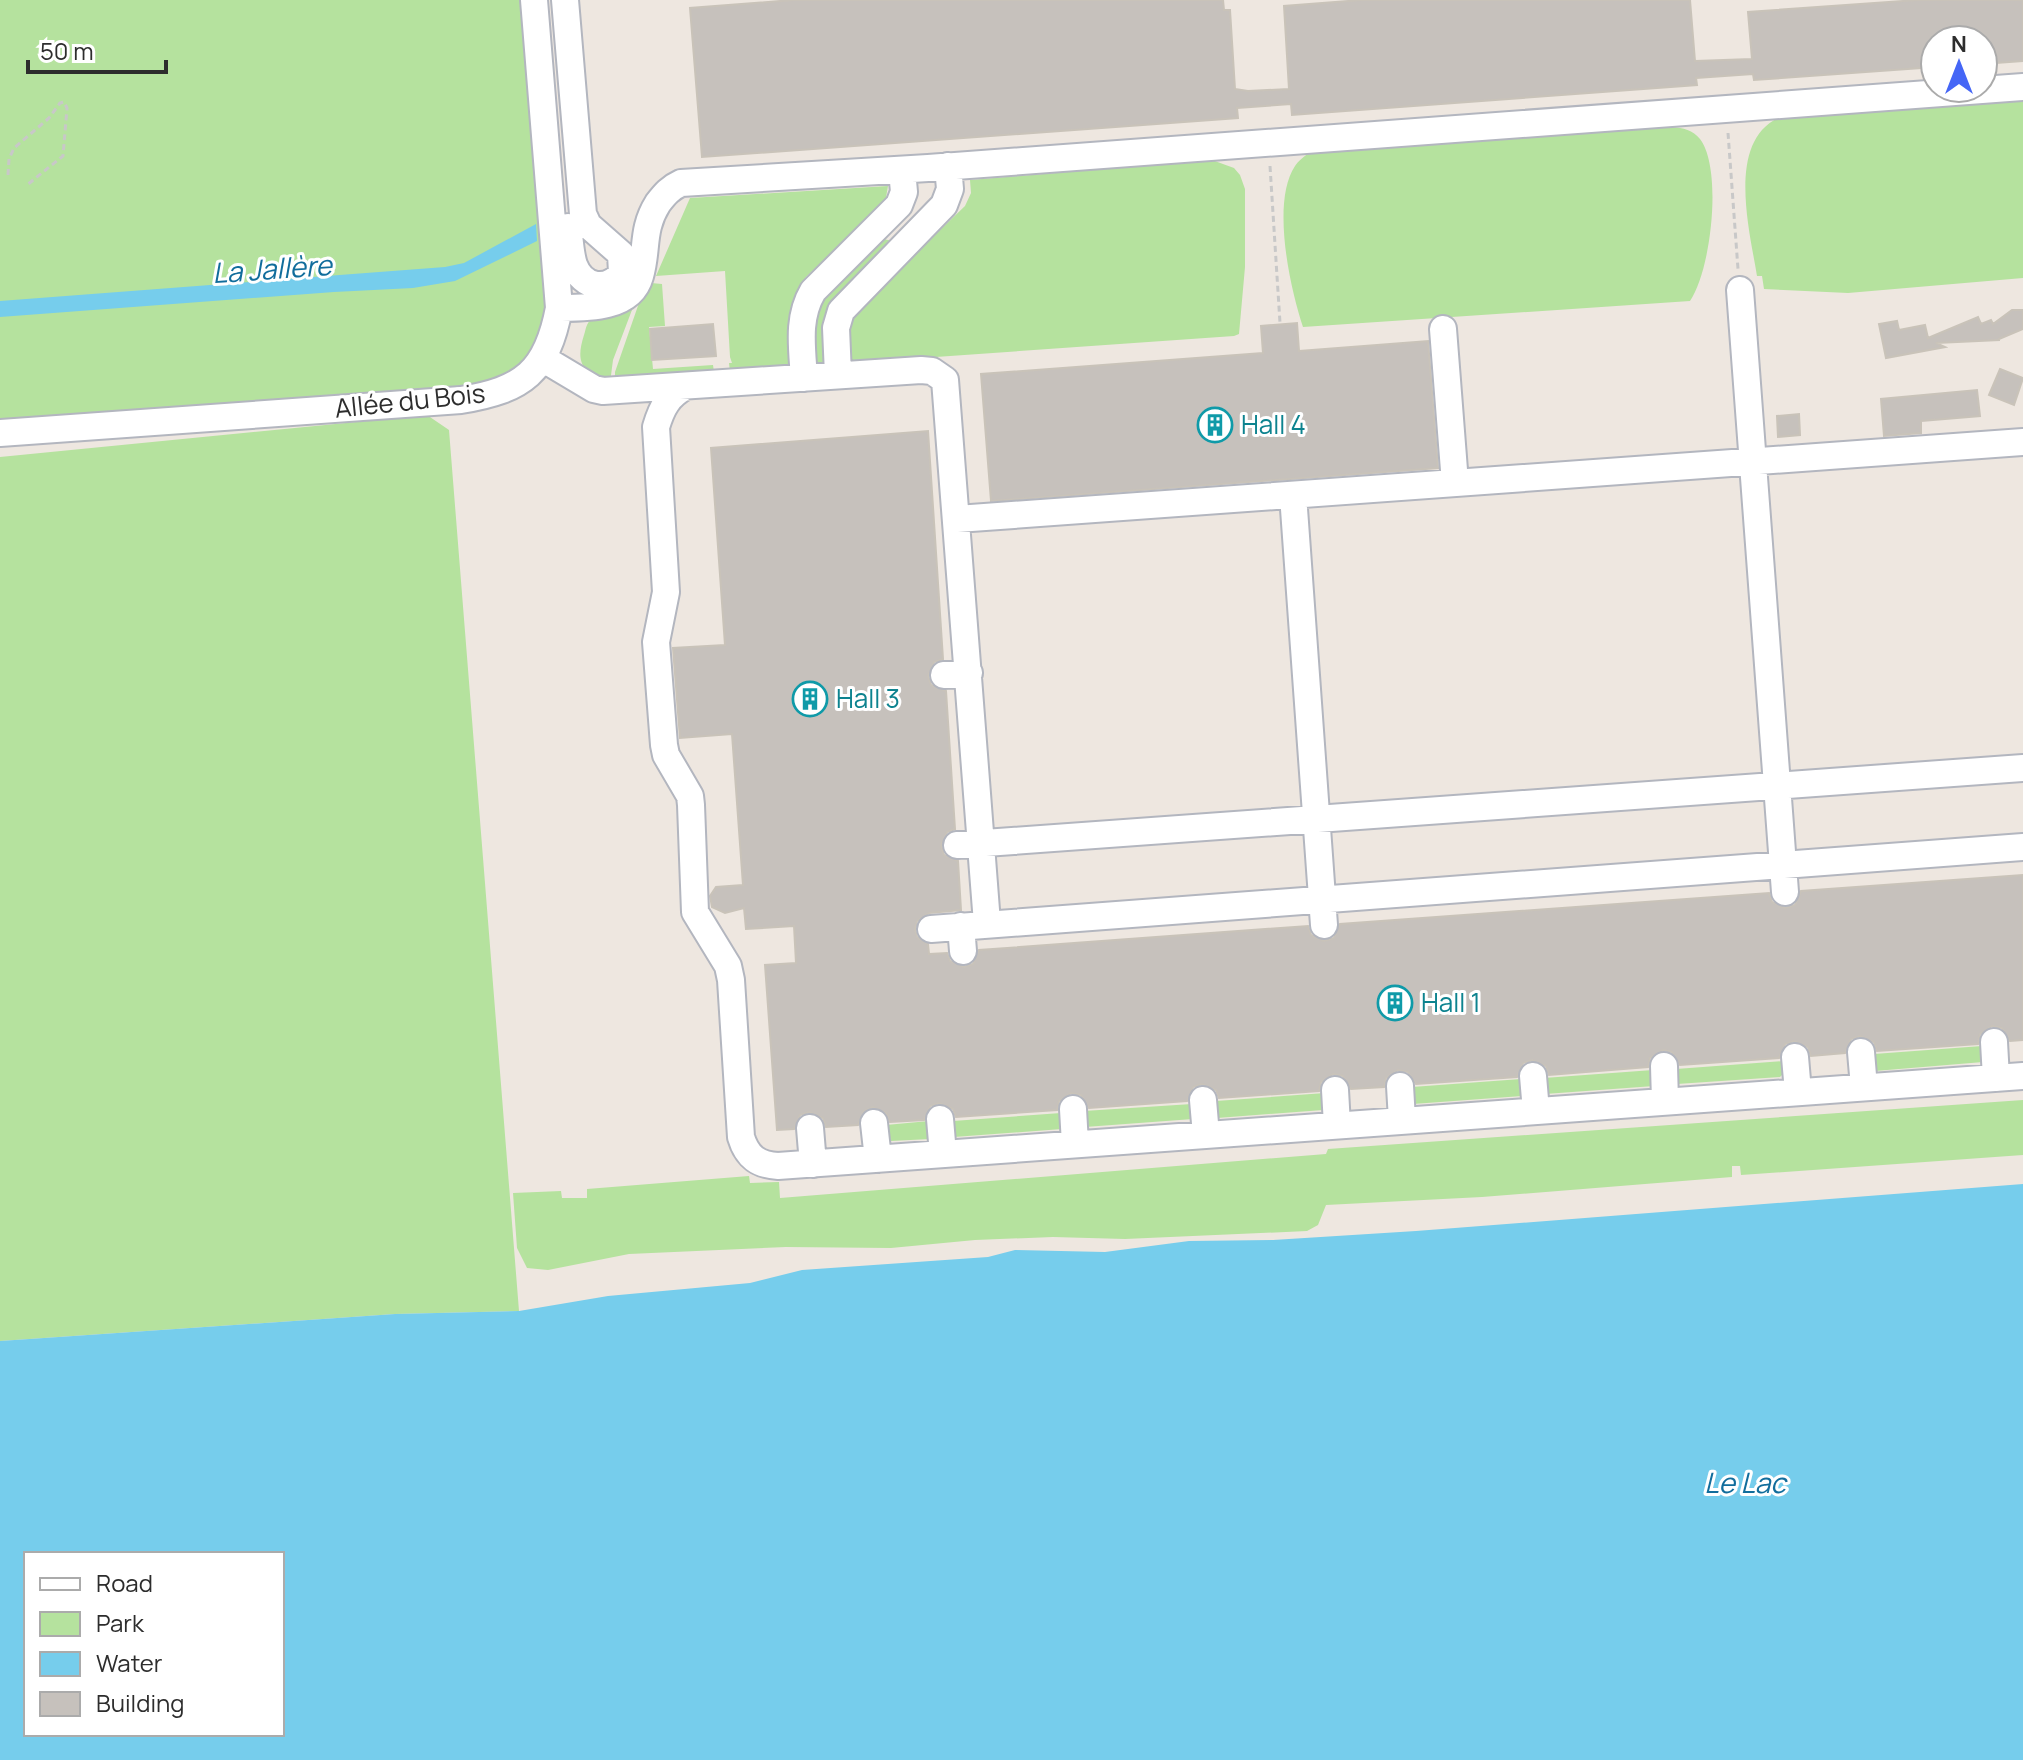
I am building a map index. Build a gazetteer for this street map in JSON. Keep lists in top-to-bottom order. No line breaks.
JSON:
{"streets":{"street":["Allée du Bois"]},"water":["La Jallère","Le Lac"],"places":{"building":["Hall 4","Hall 3","Hall 1"]},"legend":["Road","Park","Water","Building"],"scale_bar":"50 m","north":"top"}
